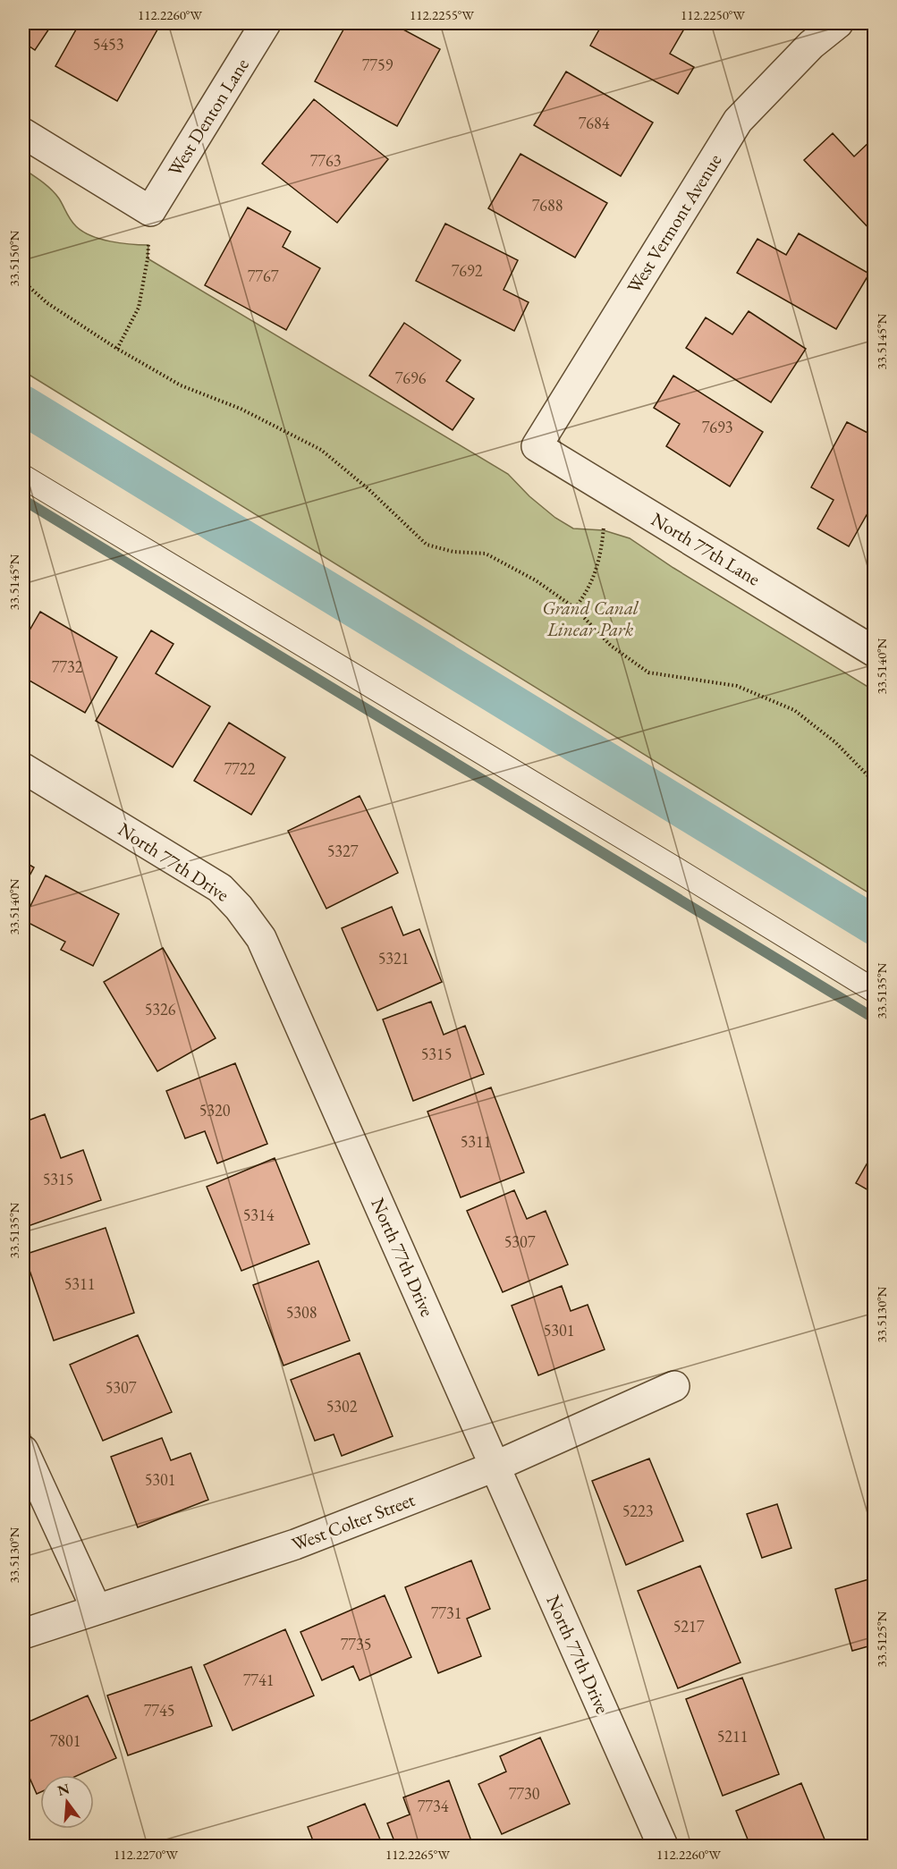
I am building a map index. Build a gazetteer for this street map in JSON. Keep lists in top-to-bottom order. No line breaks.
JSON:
{"streets":{"street":["West Denton Lane","West Vermont Avenue","North 77th Lane","North 77th Drive","West Colter Street"]},"crossings":[["West Vermont Avenue","North 77th Lane"],["North 77th Drive","West Colter Street"]],"parks":["Grand Canal Linear Park"],"house_numbers":["5453","7759","7684","7763","7688","7692","7767","7696","7693","7732","7722","5327","5321","5326","5315","5320","5311","5315","5314","5307","5311","5308","5301","5307","5302","5301","5223","7731","5217","7735","7741","7745","5211","7801","7730","7734"],"north":"top","coordinates":["112.2260°W","112.2255°W","112.2250°W","33.5150°N","33.5145°N","33.5140°N","33.5135°N","33.5130°N","33.5125°N","112.2270°W","112.2265°W"]}
